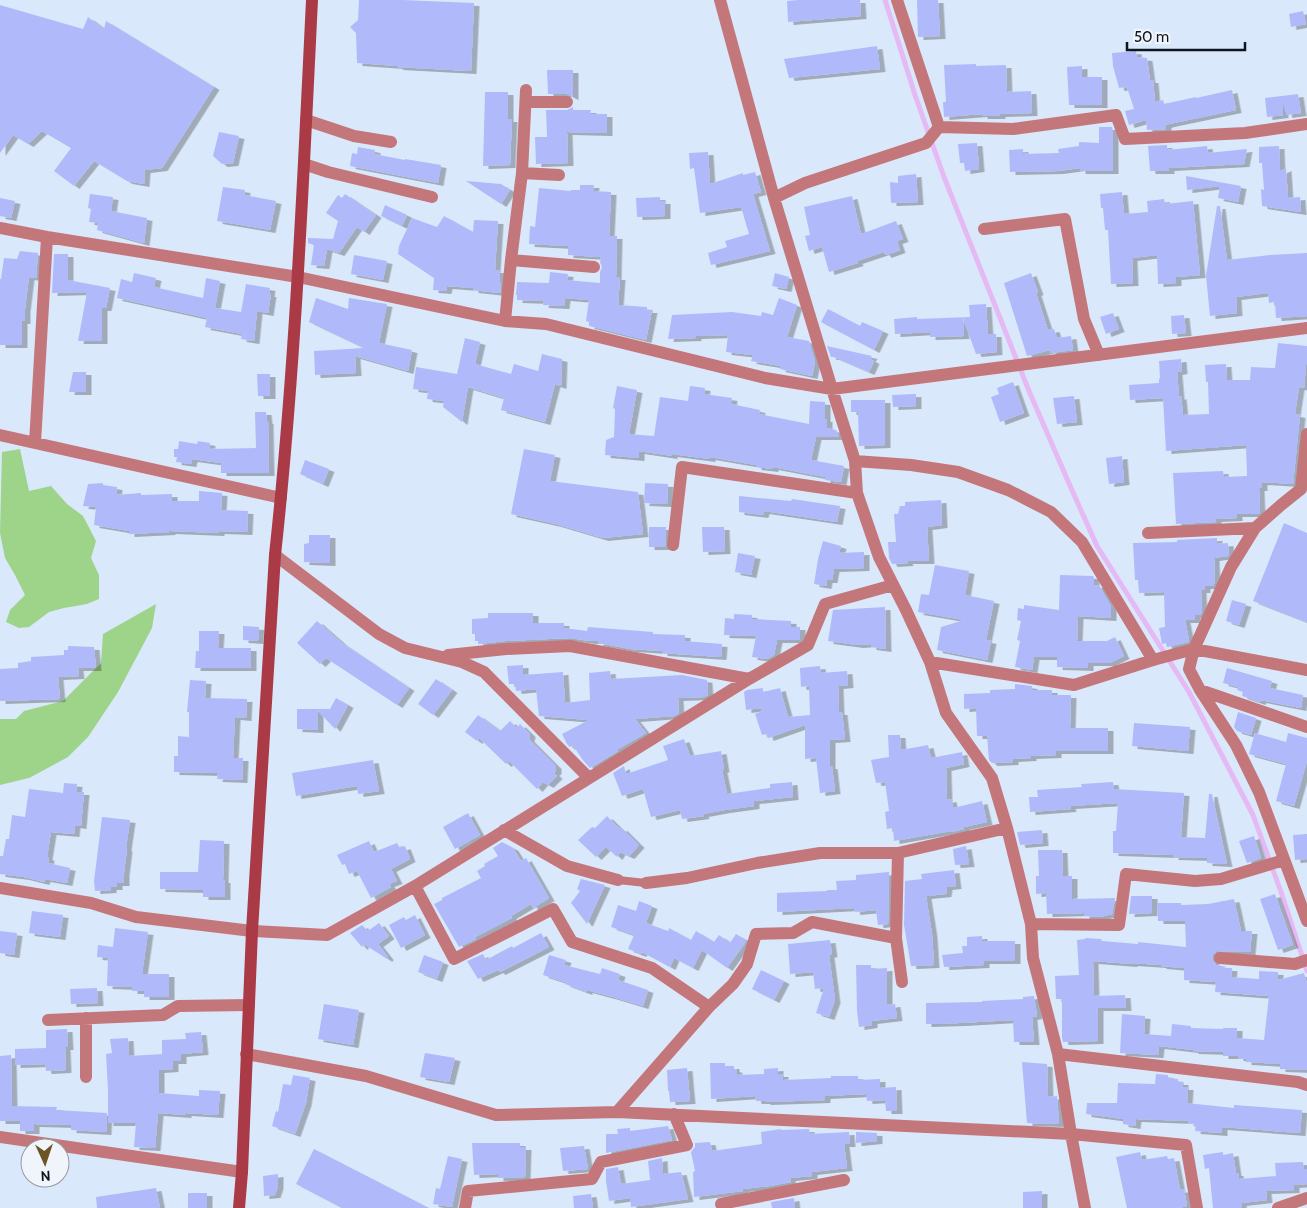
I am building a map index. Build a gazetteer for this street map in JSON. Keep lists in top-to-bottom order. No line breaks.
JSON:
{"scale_bar":"50 m","north":"bottom"}
